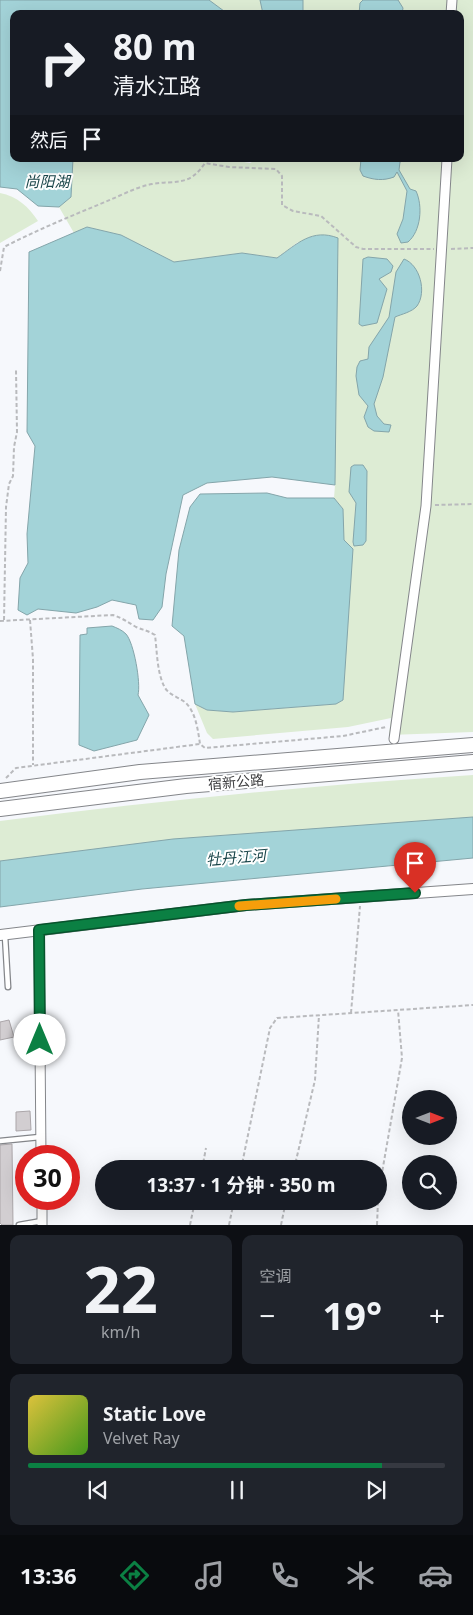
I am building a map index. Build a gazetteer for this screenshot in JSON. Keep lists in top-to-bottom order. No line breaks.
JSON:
{"streets":{"highway":["宿新公路"]},"water":["尚阳湖","牡丹江河"],"north":"right","page":{"turn":["80 m","清水江路"],"then":"然后","limit":"30","trip":"13:37 · 1 分钟 · 350 m","tile":[["22","km/h"],"空调"],"heat":["−","19°","+"],"song":["Static Love","Velvet Ray"],"tabs":"13:36"}}
